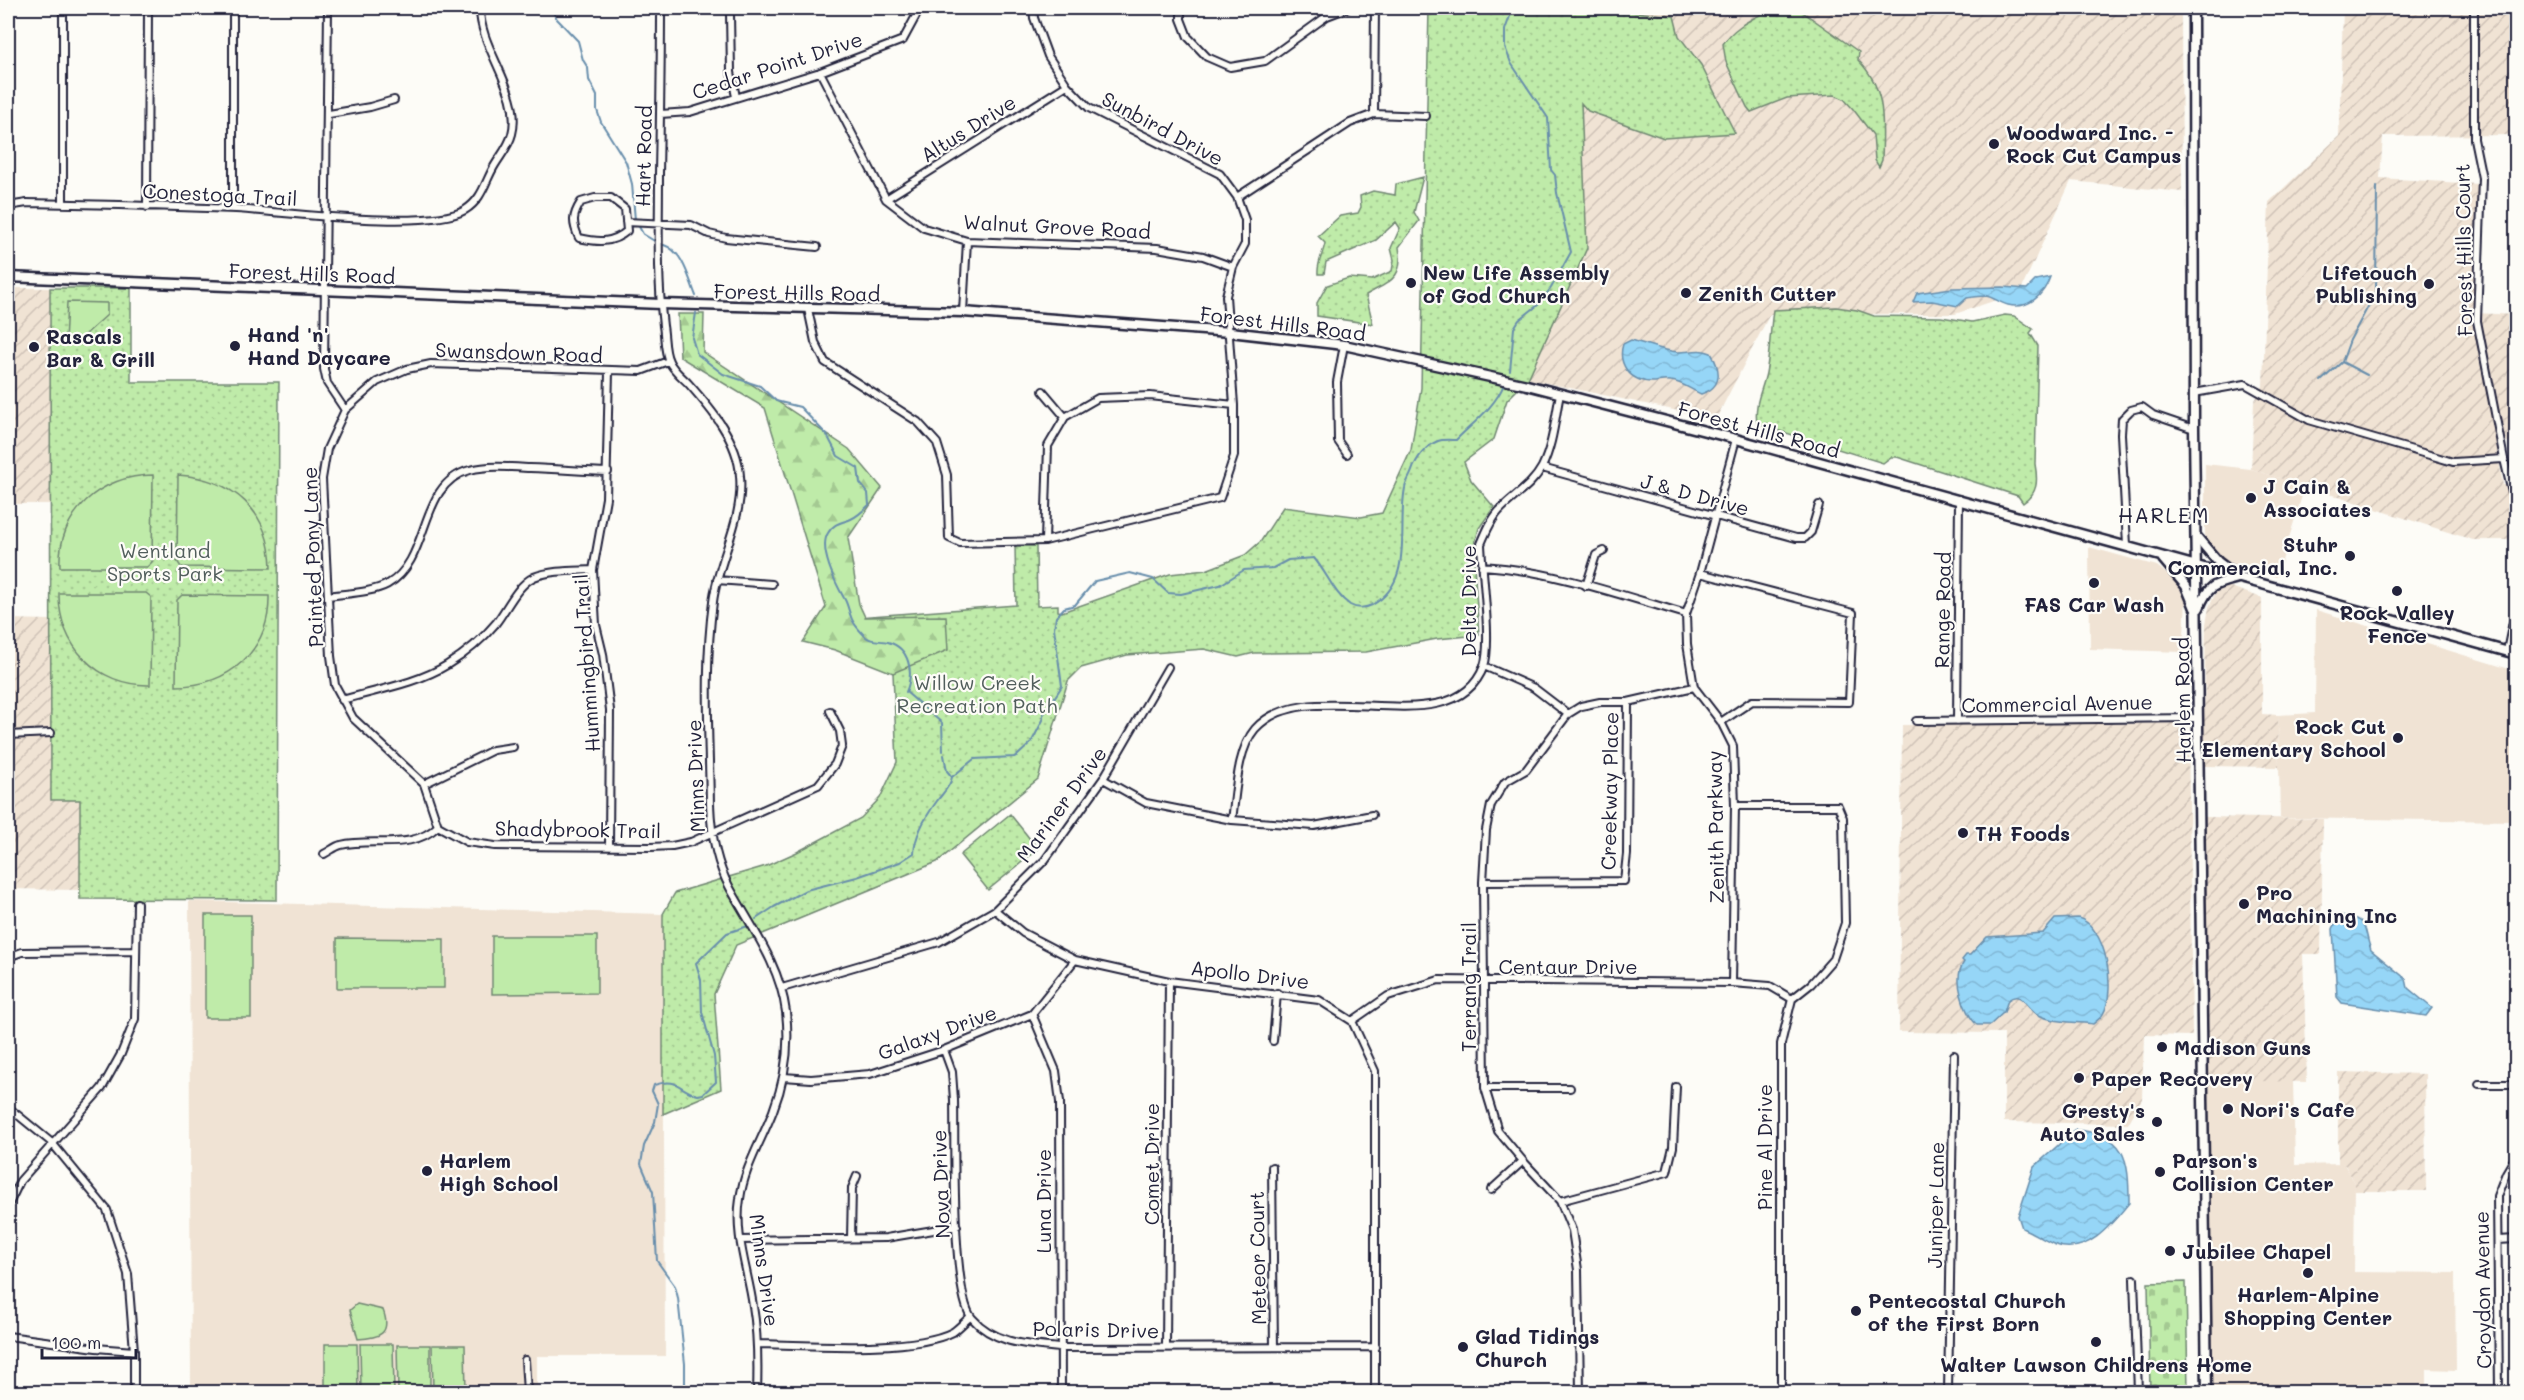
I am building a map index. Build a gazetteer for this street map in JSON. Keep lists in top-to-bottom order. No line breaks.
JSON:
{"streets":{"street":["Cedar Point Drive","Altus Drive","Sunbird Drive","Hart Road","Conestoga Trail","Walnut Grove Road","Forest Hills Court","Forest Hills Road","Swansdown Road","J & D Drive","Painted Pony Lane","Delta Drive","Range Road","Hummingbird Trail","Harlem Road","Commercial Avenue","Minns Drive","Creekway Place","Mariner Drive","Zenith Parkway","Shadybrook Trail","Centaur Drive","Apollo Drive","Terrang Trail","Galaxy Drive","Pine Al Drive","Comet Drive","Nova Drive","Luna Drive","Juniper Lane","Meteor Court","Croydon Avenue","Polaris Drive"]},"crossings":[["Cedar Point Drive","Hart Road"],["Cedar Point Drive","Walnut Grove Road"],["Altus Drive","Sunbird Drive"],["Altus Drive","Walnut Grove Road"],["Sunbird Drive","Walnut Grove Road"],["Sunbird Drive","Forest Hills Road"],["Hart Road","Forest Hills Road"],["Forest Hills Road","Delta Drive"],["Forest Hills Road","Range Road"],["Forest Hills Road","Harlem Road"],["Forest Hills Road","Zenith Parkway"],["Swansdown Road","Painted Pony Lane"],["Swansdown Road","Hummingbird Trail"],["Swansdown Road","Minns Drive"],["J & D Drive","Delta Drive"],["J & D Drive","Zenith Parkway"],["Painted Pony Lane","Shadybrook Trail"],["Range Road","Commercial Avenue"],["Hummingbird Trail","Shadybrook Trail"],["Harlem Road","Commercial Avenue"],["Minns Drive","Mariner Drive"],["Minns Drive","Shadybrook Trail"],["Minns Drive","Galaxy Drive"],["Creekway Place","Terrang Trail"],["Mariner Drive","Apollo Drive"],["Zenith Parkway","Centaur Drive"],["Centaur Drive","Apollo Drive"],["Centaur Drive","Terrang Trail"],["Centaur Drive","Pine Al Drive"],["Apollo Drive","Galaxy Drive"],["Apollo Drive","Comet Drive"],["Galaxy Drive","Nova Drive"],["Galaxy Drive","Luna Drive"],["Comet Drive","Polaris Drive"],["Nova Drive","Polaris Drive"],["Luna Drive","Polaris Drive"],["Meteor Court","Polaris Drive"]],"districts":["HARLEM"],"parks":["Wentland Sports Park","Willow Creek Recreation Path"],"places":["Woodward Inc. - Rock Cut Campus","New Life Assembly of God Church","Lifetouch Publishing","Zenith Cutter","Hand 'n' Hand Daycare","Rascals Bar & Grill","J Cain & Associates","Stuhr Commercial, Inc.","FAS Car Wash","Rock Valley Fence","Rock Cut Elementary School","TH Foods","Pro Machining Inc","Madison Guns","Paper Recovery","Nori's Cafe","Gresty's Auto Sales","Harlem High School","Parson's Collision Center","Jubilee Chapel","Harlem-Alpine Shopping Center","Pentecostal Church of the First Born","Walter Lawson Childrens Home","Glad Tidings Church"],"scale_bar":"100 m"}
